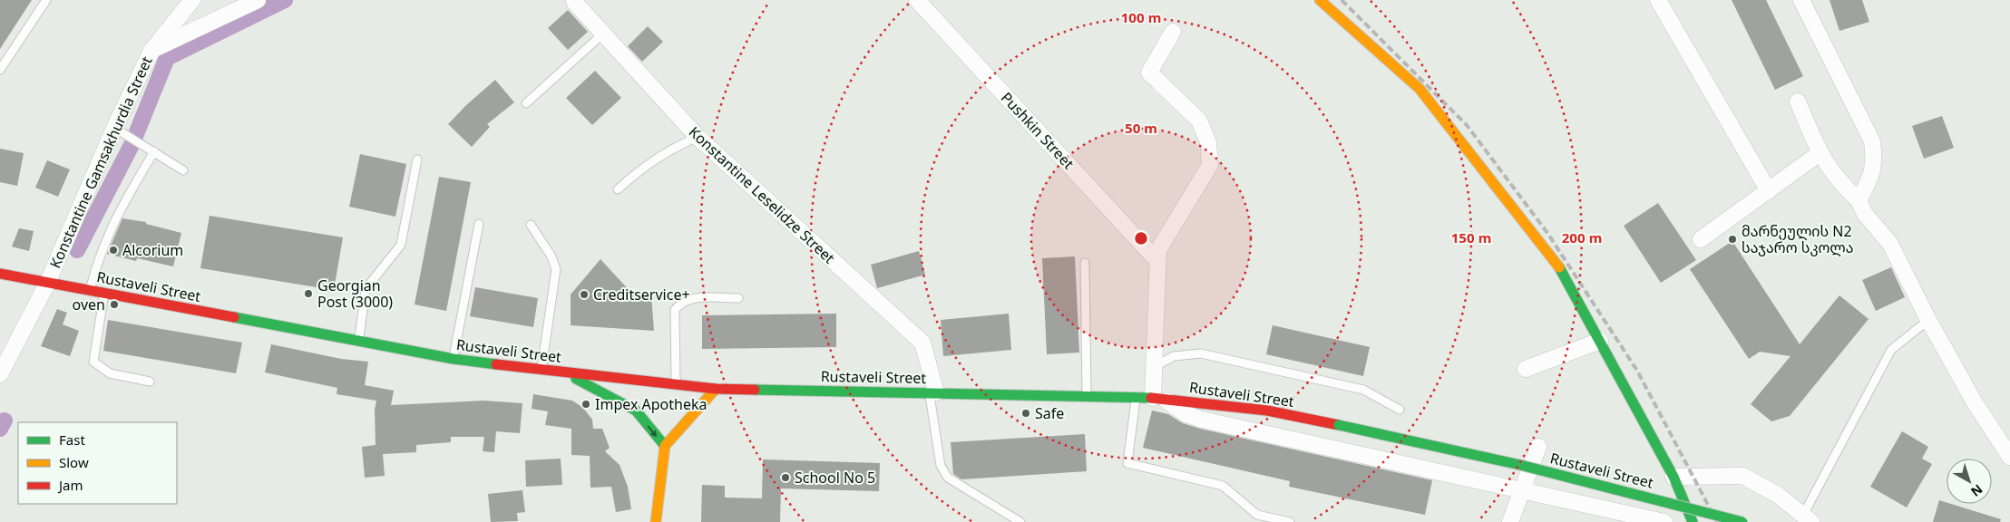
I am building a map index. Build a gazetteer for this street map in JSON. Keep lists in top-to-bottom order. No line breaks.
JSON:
{"streets":{"main road":["Rustaveli Street"],"street":["Pushkin Street","Konstantine Gamsakhurdia Street","Konstantine Leselidze Street"]},"crossings":[["Konstantine Gamsakhurdia Street","Rustaveli Street"],["Konstantine Leselidze Street","Rustaveli Street"]],"places":["მარნეულის N2 საჯარო სკოლა","Alcorium","Georgian Post (3000)","Creditservice+","oven","Impex Apotheka","Safe","School No 5"],"legend":["Fast","Slow","Jam"],"north":"bottom right","rings":["100 m","50 m","150 m","200 m"]}
